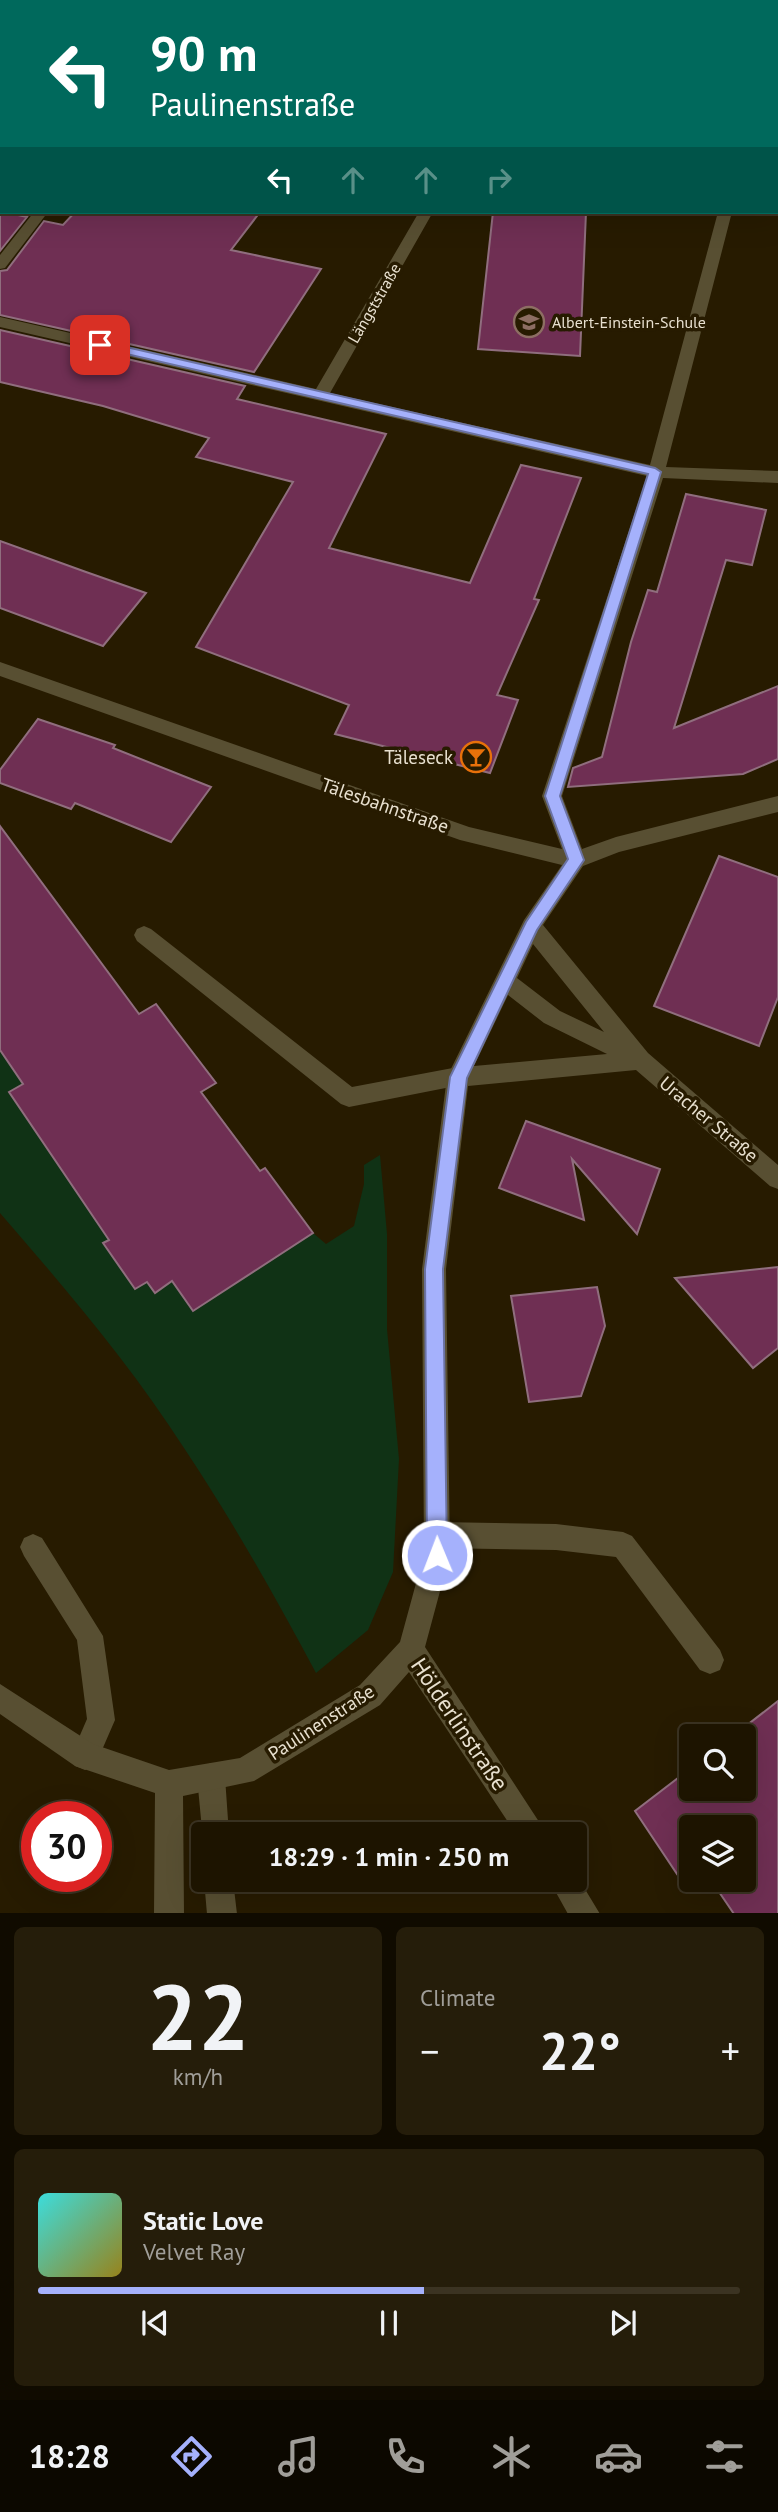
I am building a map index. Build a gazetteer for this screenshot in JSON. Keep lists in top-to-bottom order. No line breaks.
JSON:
{"streets":{"street":["Längststraße","Tälesbahnstraße","Uracher Straße","Paulinenstraße","Hölderlinstraße"]},"crossings":[["Tälesbahnstraße","Paulinenstraße"],["Uracher Straße","Paulinenstraße"],["Paulinenstraße","Hölderlinstraße"]],"places":{"school or university":["Albert-Einstein-Schule"],"bar":["Täleseck"]},"page":{"turn":["90 m","Paulinenstraße"],"limit":"30","trip":"18:29 · 1 min · 250 m","tile":[["22","km/h"],"Climate"],"heat":["−","22°","+"],"song":["Static Love","Velvet Ray"],"tabs":"18:28"}}
